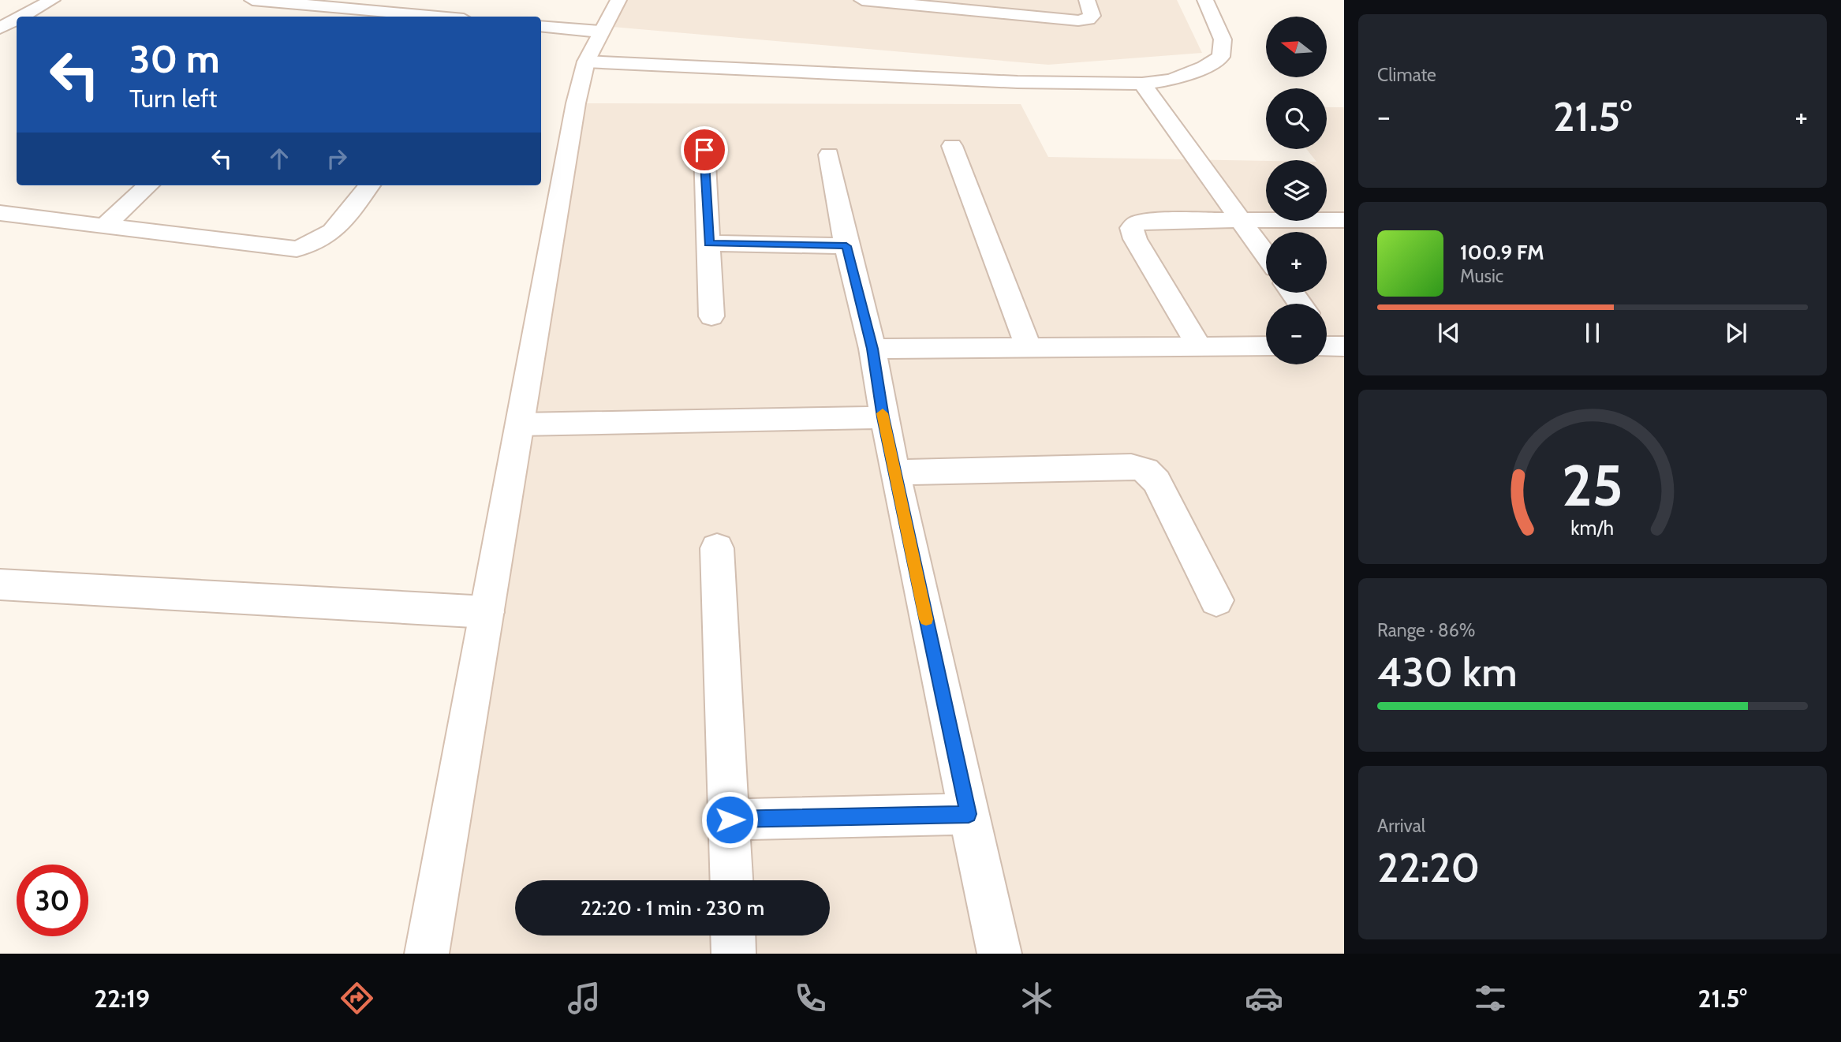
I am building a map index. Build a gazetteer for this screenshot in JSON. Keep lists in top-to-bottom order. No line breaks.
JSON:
{"north":"left","page":{"tile":["Climate",["Range · 86%","430 km"],["Arrival","22:20"]],"map_buttons":["+","−"],"turn":["30 m","Turn left"],"heat":["−","21.5°","+"],"song":["100.9 FM","Music"],"limit":"30","trip":"22:20 · 1 min · 230 m","tabs":["22:19","21.5°"],"gauge":["25","km/h"]}}
